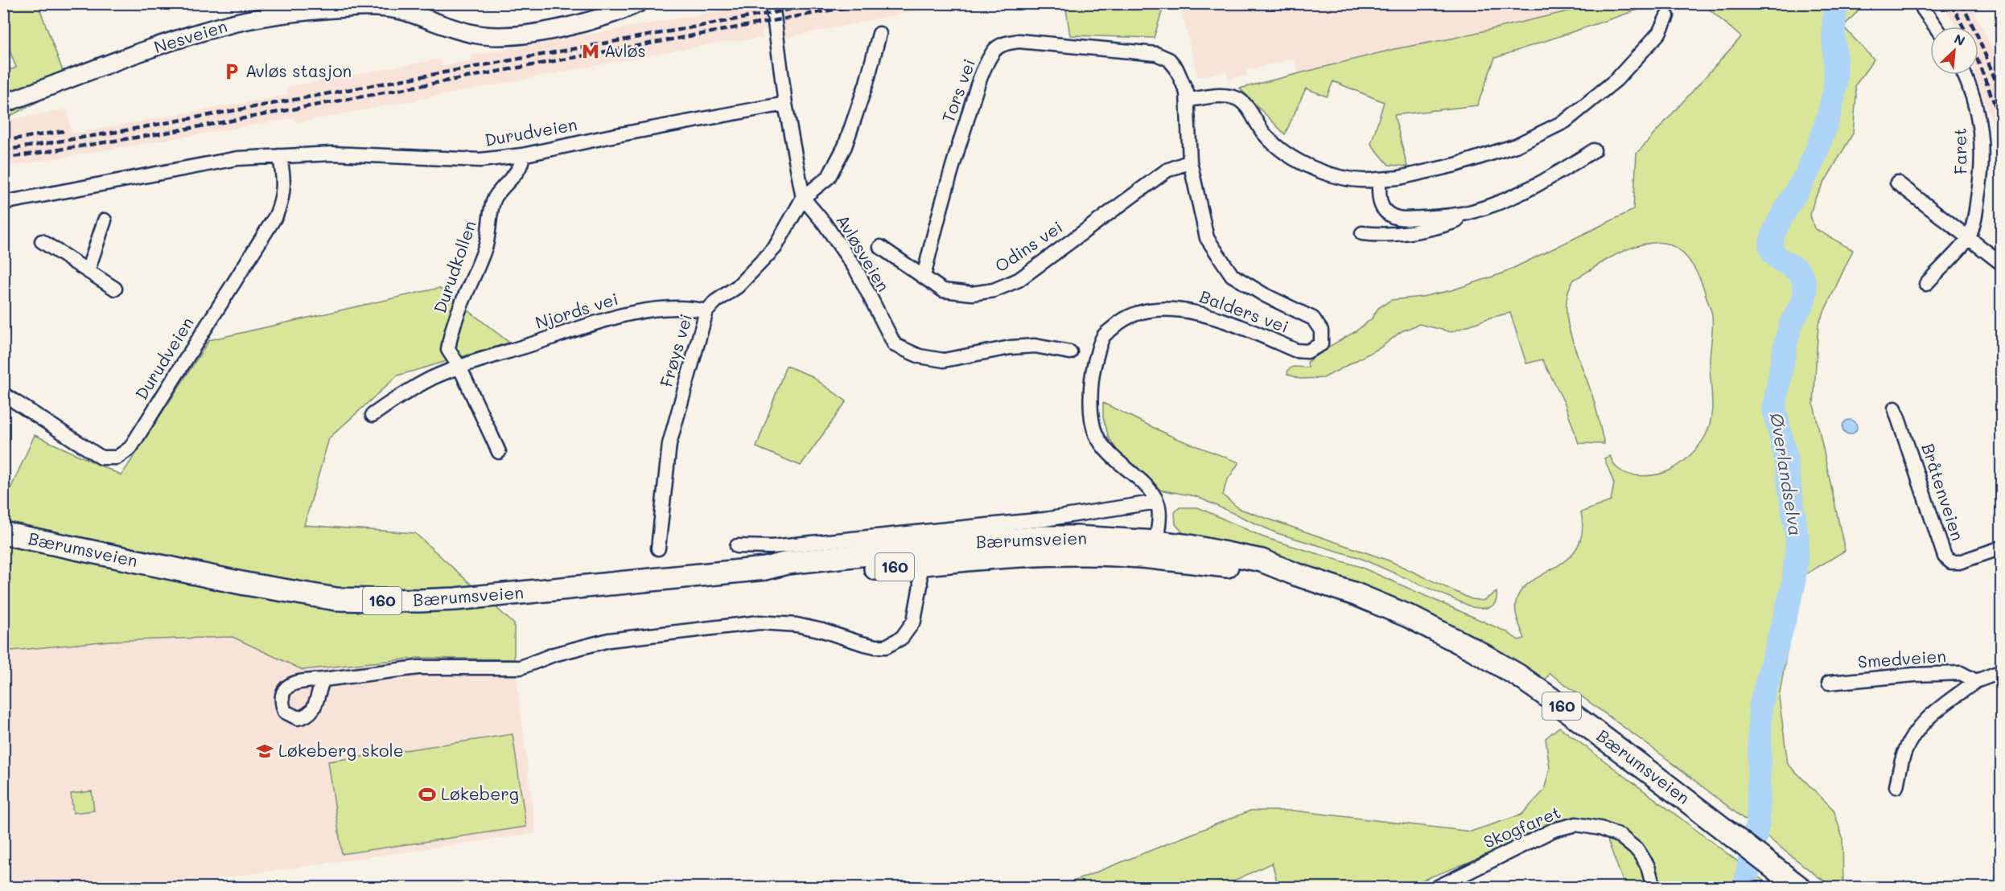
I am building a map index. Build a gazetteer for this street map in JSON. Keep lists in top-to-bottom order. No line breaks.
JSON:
{"streets":{"main road":["Bærumsveien","160"],"street":["Nesveien","Tors vei","Durudveien","Faret","Odins vei","Avløsveien","Durudkollen","Njords vei","Balders vei","Frøys vei","Bråtenveien","Smedveien","Skogfaret"]},"crossings":[["Tors vei","Odins vei"],["Tors vei","Balders vei"],["Durudveien","Avløsveien"],["Durudveien","Durudkollen"],["Odins vei","Balders vei"],["Avløsveien","Frøys vei"],["Durudkollen","Njords vei"],["Njords vei","Frøys vei"],["Balders vei","Bærumsveien"]],"water":["Øverlandselva"],"places":{"metro station":["Avløs"],"parking":["Avløs stasjon"],"school or university":["Løkeberg skole"],"sports":["Løkeberg"]},"north":"top right"}
